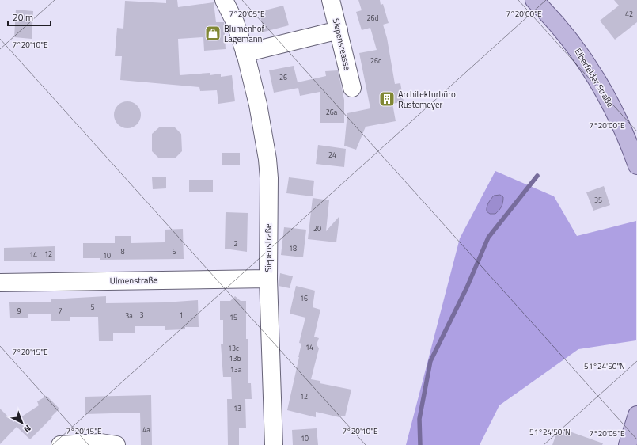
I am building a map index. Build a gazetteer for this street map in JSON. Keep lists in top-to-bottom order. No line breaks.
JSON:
{"streets":{"main road":["Elberfelder Straße"],"street":["Siepensreasse","Siepenstraße","Ulmenstraße"]},"crossings":[["Siepenstraße","Ulmenstraße"]],"places":{"shop":["Blumenhof Lagemann"],"building":["Architekturbüro Rustemeyer"]},"house_numbers":["42","26d","26c","26","26a","24","35","20","2","18","8","6","12","14","10","16","5","9","7","3","1","3a","15","14","13c","13b","13a","12","13","4a","10"],"scale_bar":"20 m","north":"bottom right","coordinates":["7°20'05\"E","7°20'00\"E","7°20'10\"E","7°20'15\"E","51°24'50\"N"]}
